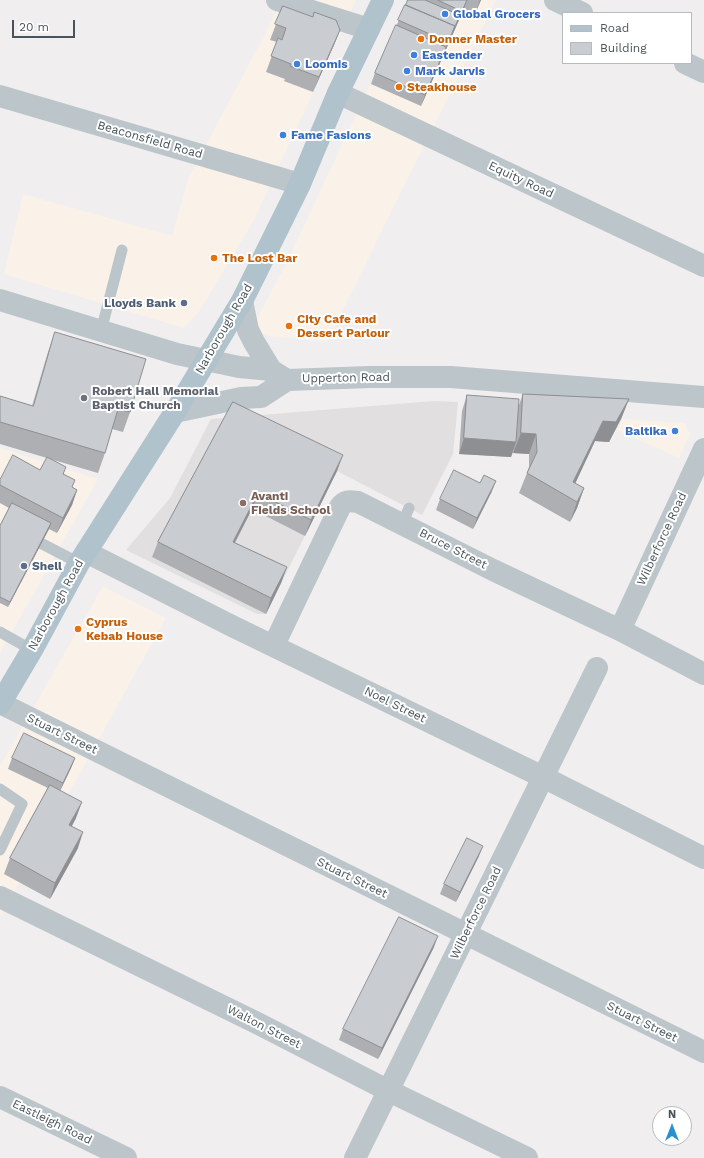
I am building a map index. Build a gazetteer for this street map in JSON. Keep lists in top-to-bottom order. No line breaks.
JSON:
{"streets":{"main road":["Narborough Road"],"street":["Beaconsfield Road","Equity Road","Upperton Road","Wilberforce Road","Bruce Street","Noel Street","Stuart Street","Walton Street","Eastleigh Road"]},"crossings":[["Beaconsfield Road","Narborough Road"],["Equity Road","Narborough Road"],["Narborough Road","Upperton Road"],["Narborough Road","Noel Street"],["Narborough Road","Stuart Street"],["Wilberforce Road","Bruce Street"],["Wilberforce Road","Noel Street"],["Wilberforce Road","Stuart Street"],["Wilberforce Road","Walton Street"],["Bruce Street","Noel Street"]],"places":["Global Grocers","Donner Master","Eastender","Loomis","Mark Jarvis","Steakhouse","Fame Fasions","The Lost Bar","Lloyds Bank","City Cafe and Dessert Parlour","Robert Hall Memorial Baptist Church","Baltika","Avanti Fields School","Shell","Cyprus Kebab House"],"legend":["Road","Building"],"scale_bar":"20 m","north":"top"}
